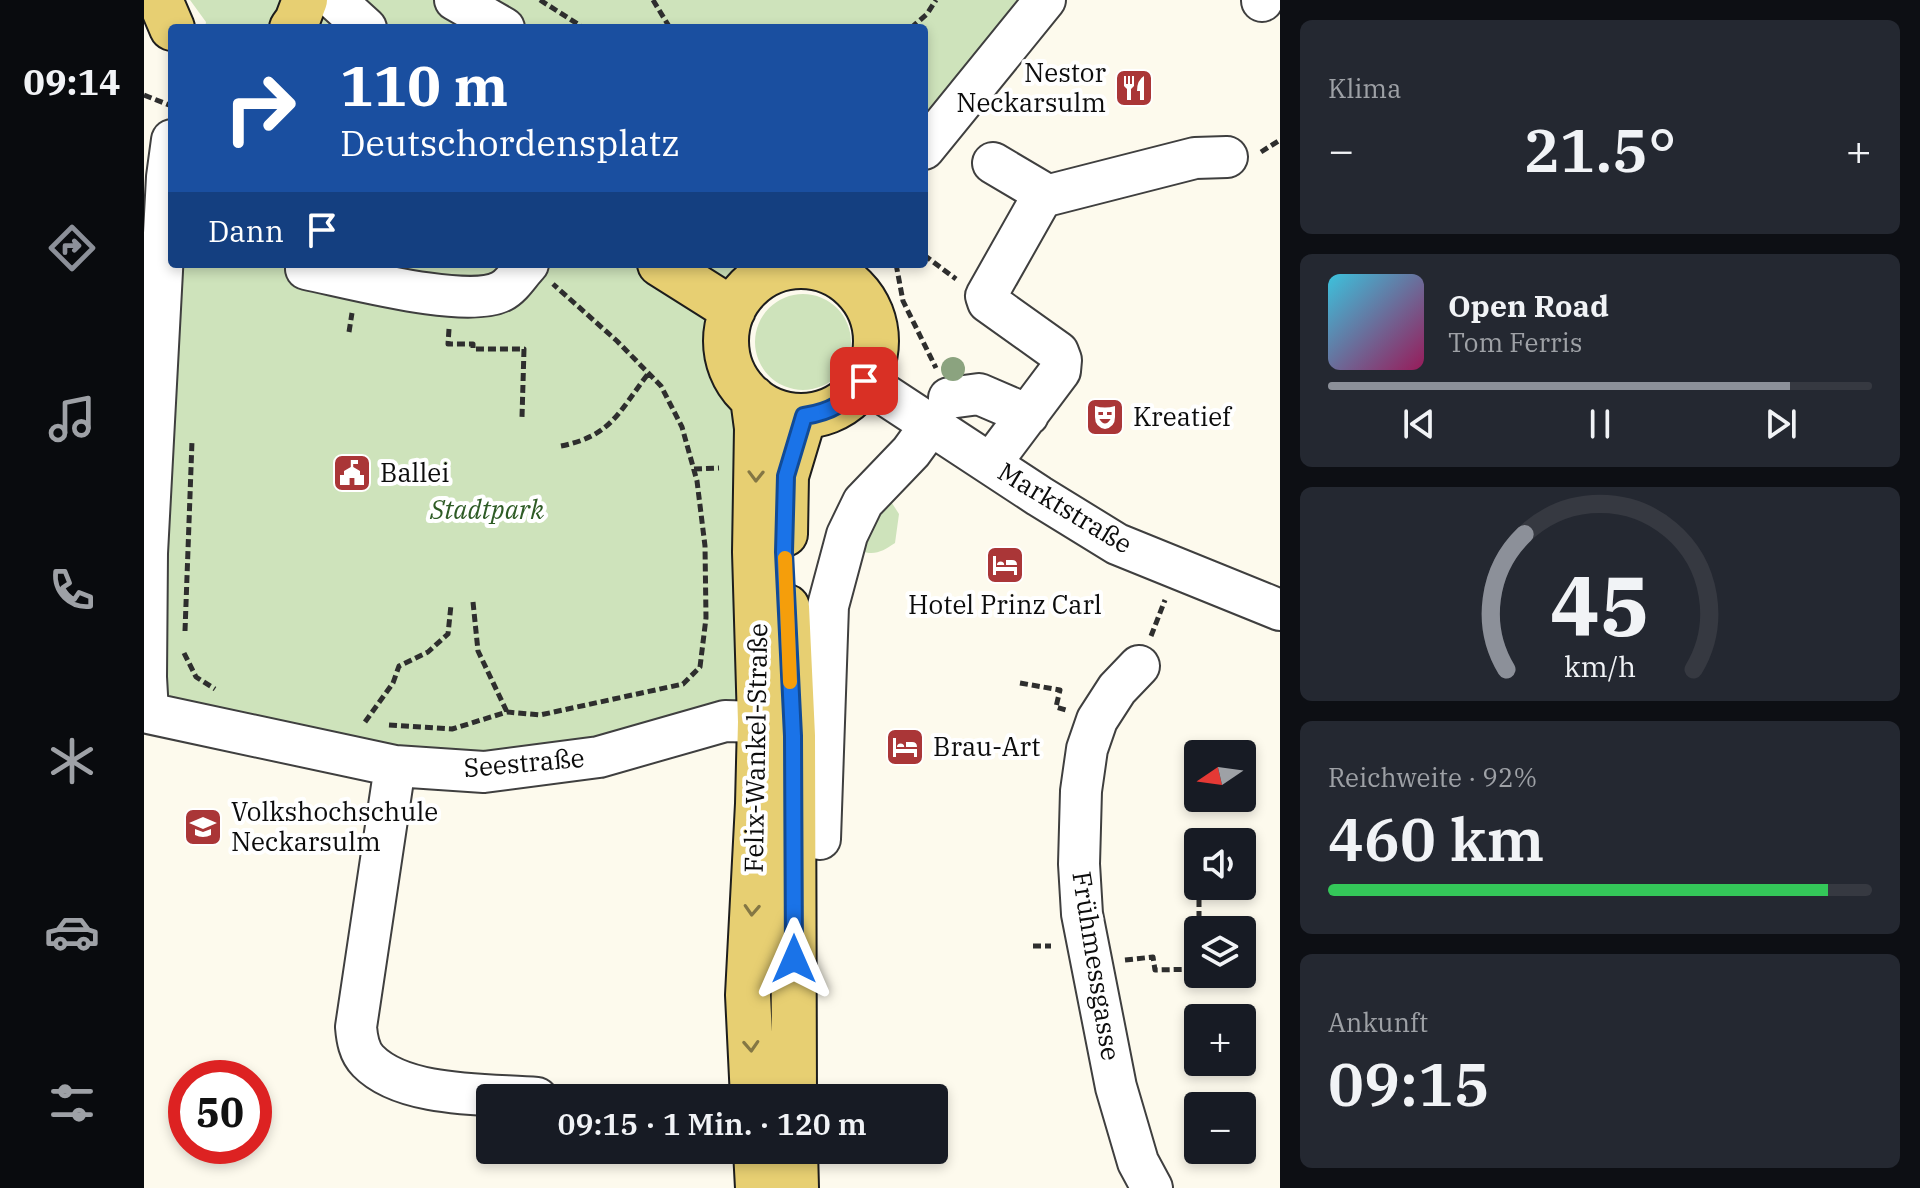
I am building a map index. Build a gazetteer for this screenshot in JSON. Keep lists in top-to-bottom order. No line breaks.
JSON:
{"streets":{"main road":["Felix-Wankel-Straße"],"street":["Marktstraße","Seestraße","Frühmessgasse"]},"crossings":[["Felix-Wankel-Straße","Seestraße"]],"parks":["Stadtpark"],"places":{"restaurant":["Nestor Neckarsulm"],"theatre":["Kreatief"],"public building":["Ballei"],"hotel":["Hotel Prinz Carl","Brau-Art"],"school or university":["Volkshochschule Neckarsulm"]},"north":"left","page":{"tabs":"09:14","tile":["Klima",["Reichweite · 92%","460 km"],["Ankunft","09:15"]],"turn":["110 m","Deutschordensplatz"],"heat":["−","21.5°","+"],"then":"Dann","song":["Open Road","Tom Ferris"],"map_buttons":["+","−"],"limit":"50","trip":"09:15 · 1 Min. · 120 m","gauge":["45","km/h"]}}
